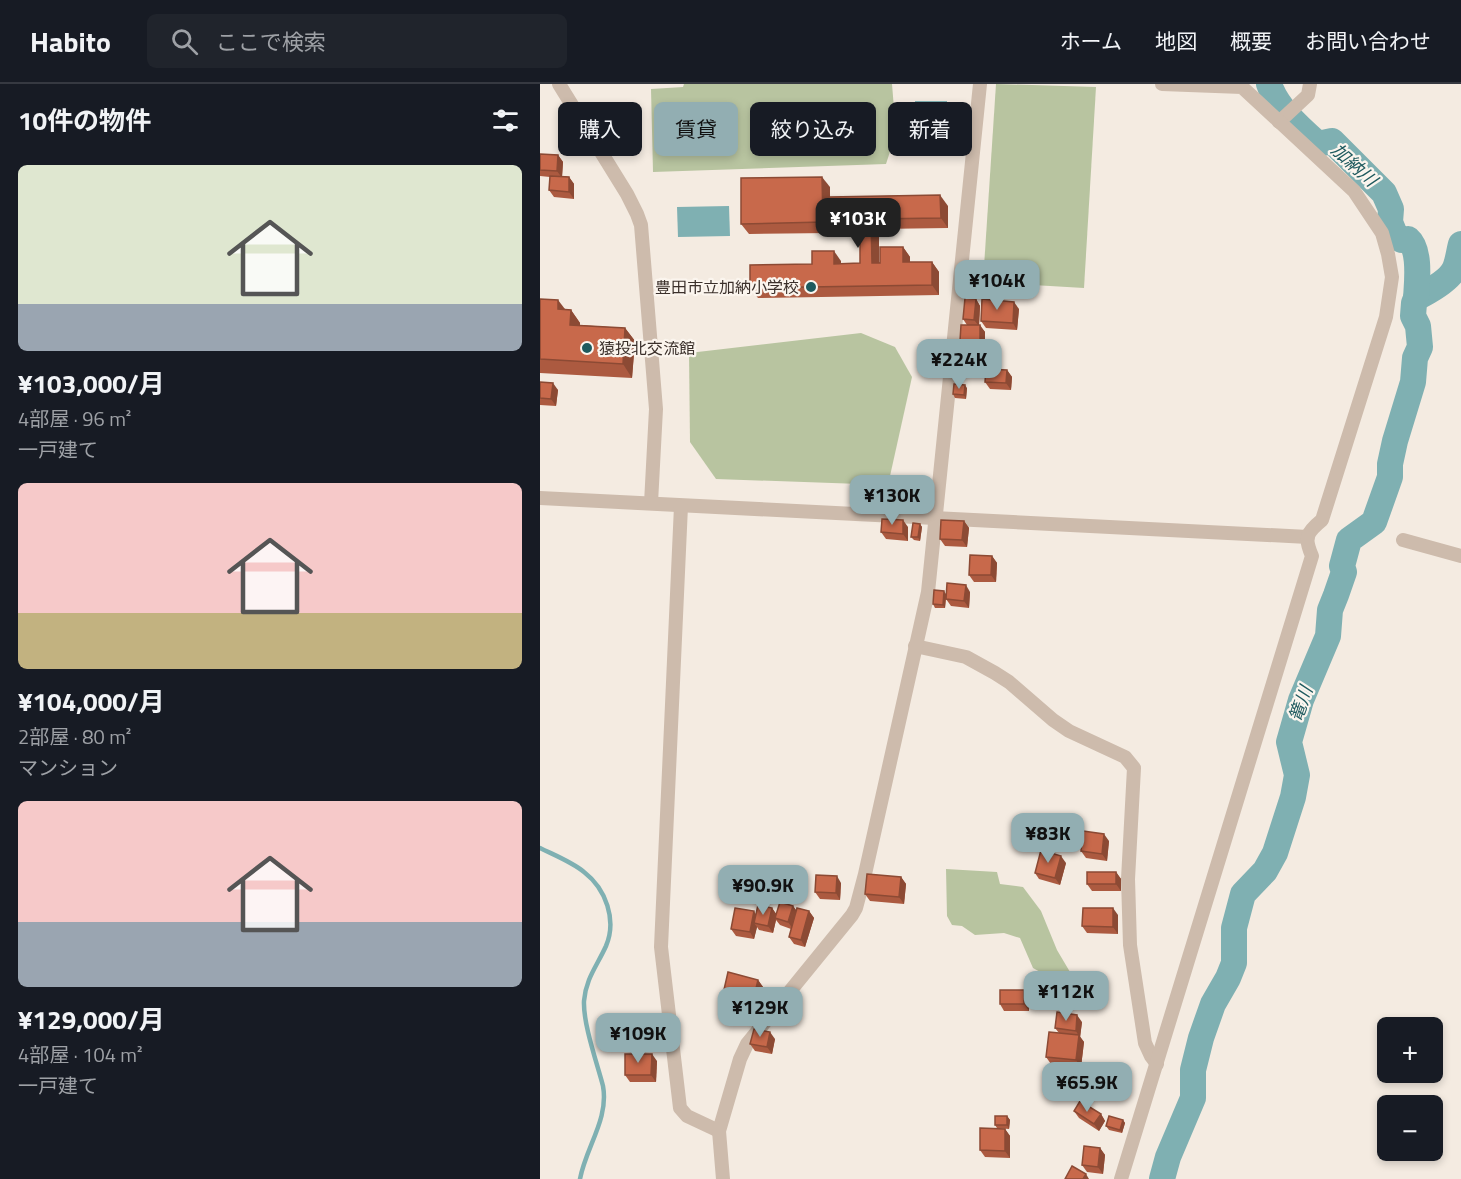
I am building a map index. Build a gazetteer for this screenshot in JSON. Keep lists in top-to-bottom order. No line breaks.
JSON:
{"water":["加納川","篭川"],"places":["豊田市立加納小学校","猿投北交流館"],"page":{"header":"Habito","search":"ここで検索","nav":["ホーム","地図","概要","お問い合わせ"],"heading":"10件の物件","chip":["購入","賃貸","絞り込み","新着"],"list":[{"name":"¥103,000/月","note":"4部屋 · 96 m² · 一戸建て"},{"name":"¥104,000/月","note":"2部屋 · 80 m² · マンション"},{"name":"¥129,000/月","note":"4部屋 · 104 m² · 一戸建て"}],"price":["¥103K","¥104K","¥224K","¥130K","¥83K","¥90.9K","¥112K","¥129K","¥109K","¥65.9K"],"map_buttons":["+","−"]}}
